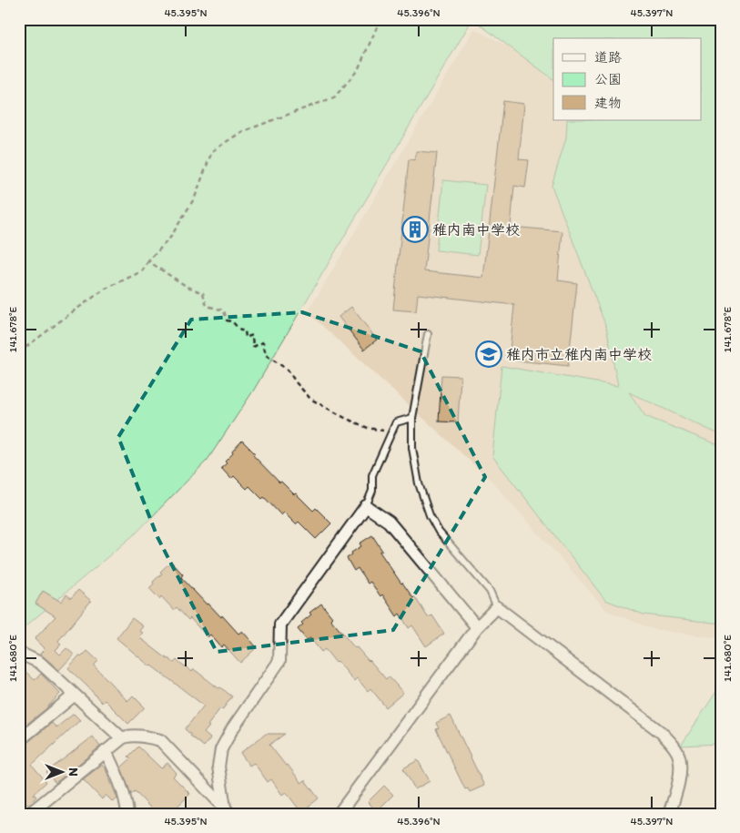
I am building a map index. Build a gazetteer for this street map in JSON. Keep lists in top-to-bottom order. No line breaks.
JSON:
{"places":{"building":["稚内南中学校"],"school or university":["稚内市立稚内南中学校"]},"legend":["道路","公園","建物"],"north":"right","coordinates":["45.395°N","45.396°N","45.397°N","141.678°E","141.680°E"]}
